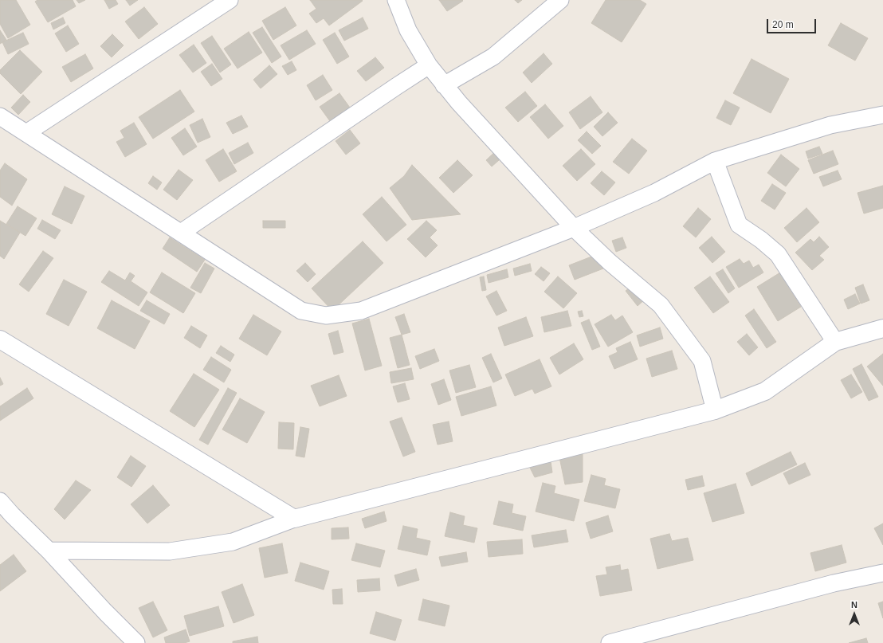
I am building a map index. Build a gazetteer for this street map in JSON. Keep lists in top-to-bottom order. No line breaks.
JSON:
{"scale_bar":"20 m","north":"top"}
